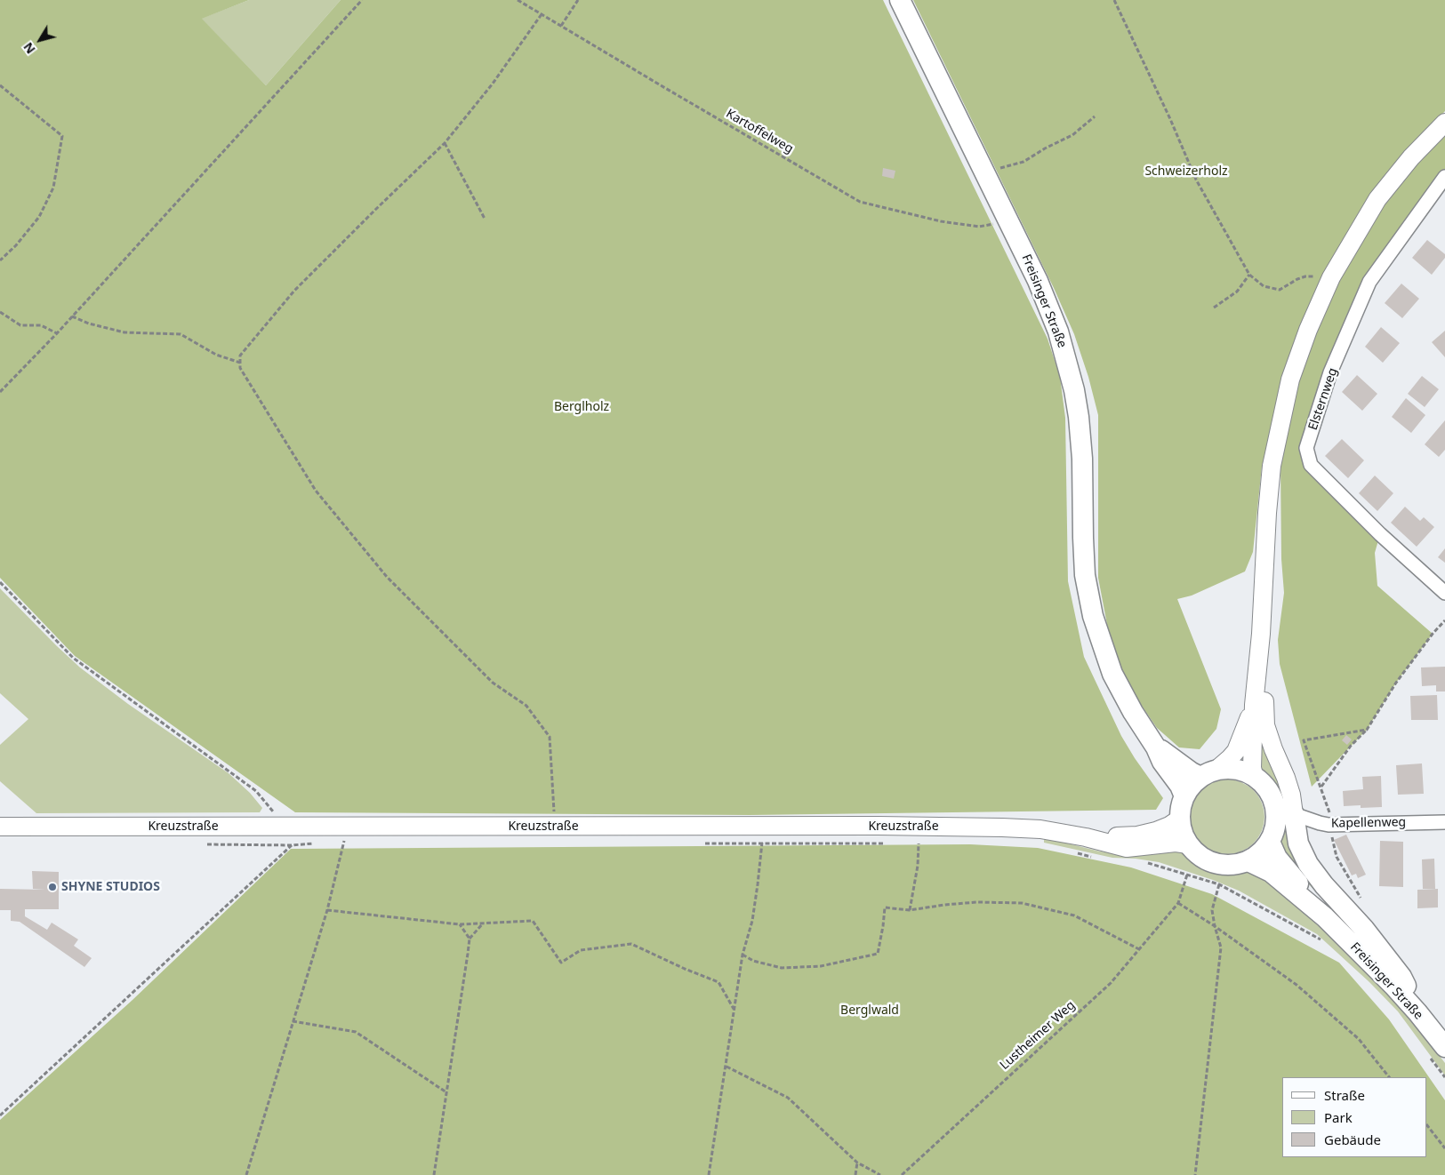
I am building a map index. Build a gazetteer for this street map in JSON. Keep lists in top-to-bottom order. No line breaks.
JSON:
{"streets":{"main road":["Freisinger Straße","Kreuzstraße"],"street":["Elsternweg","Kapellenweg"],"path":["Kartoffelweg","Lustheimer Weg"]},"crossings":[["Kartoffelweg","Freisinger Straße"],["Freisinger Straße","Kreuzstraße"]],"parks":["Schweizerholz","Berglholz","Berglwald"],"places":["SHYNE STUDIOS"],"legend":["Straße","Park","Gebäude"],"north":"bottom left"}
